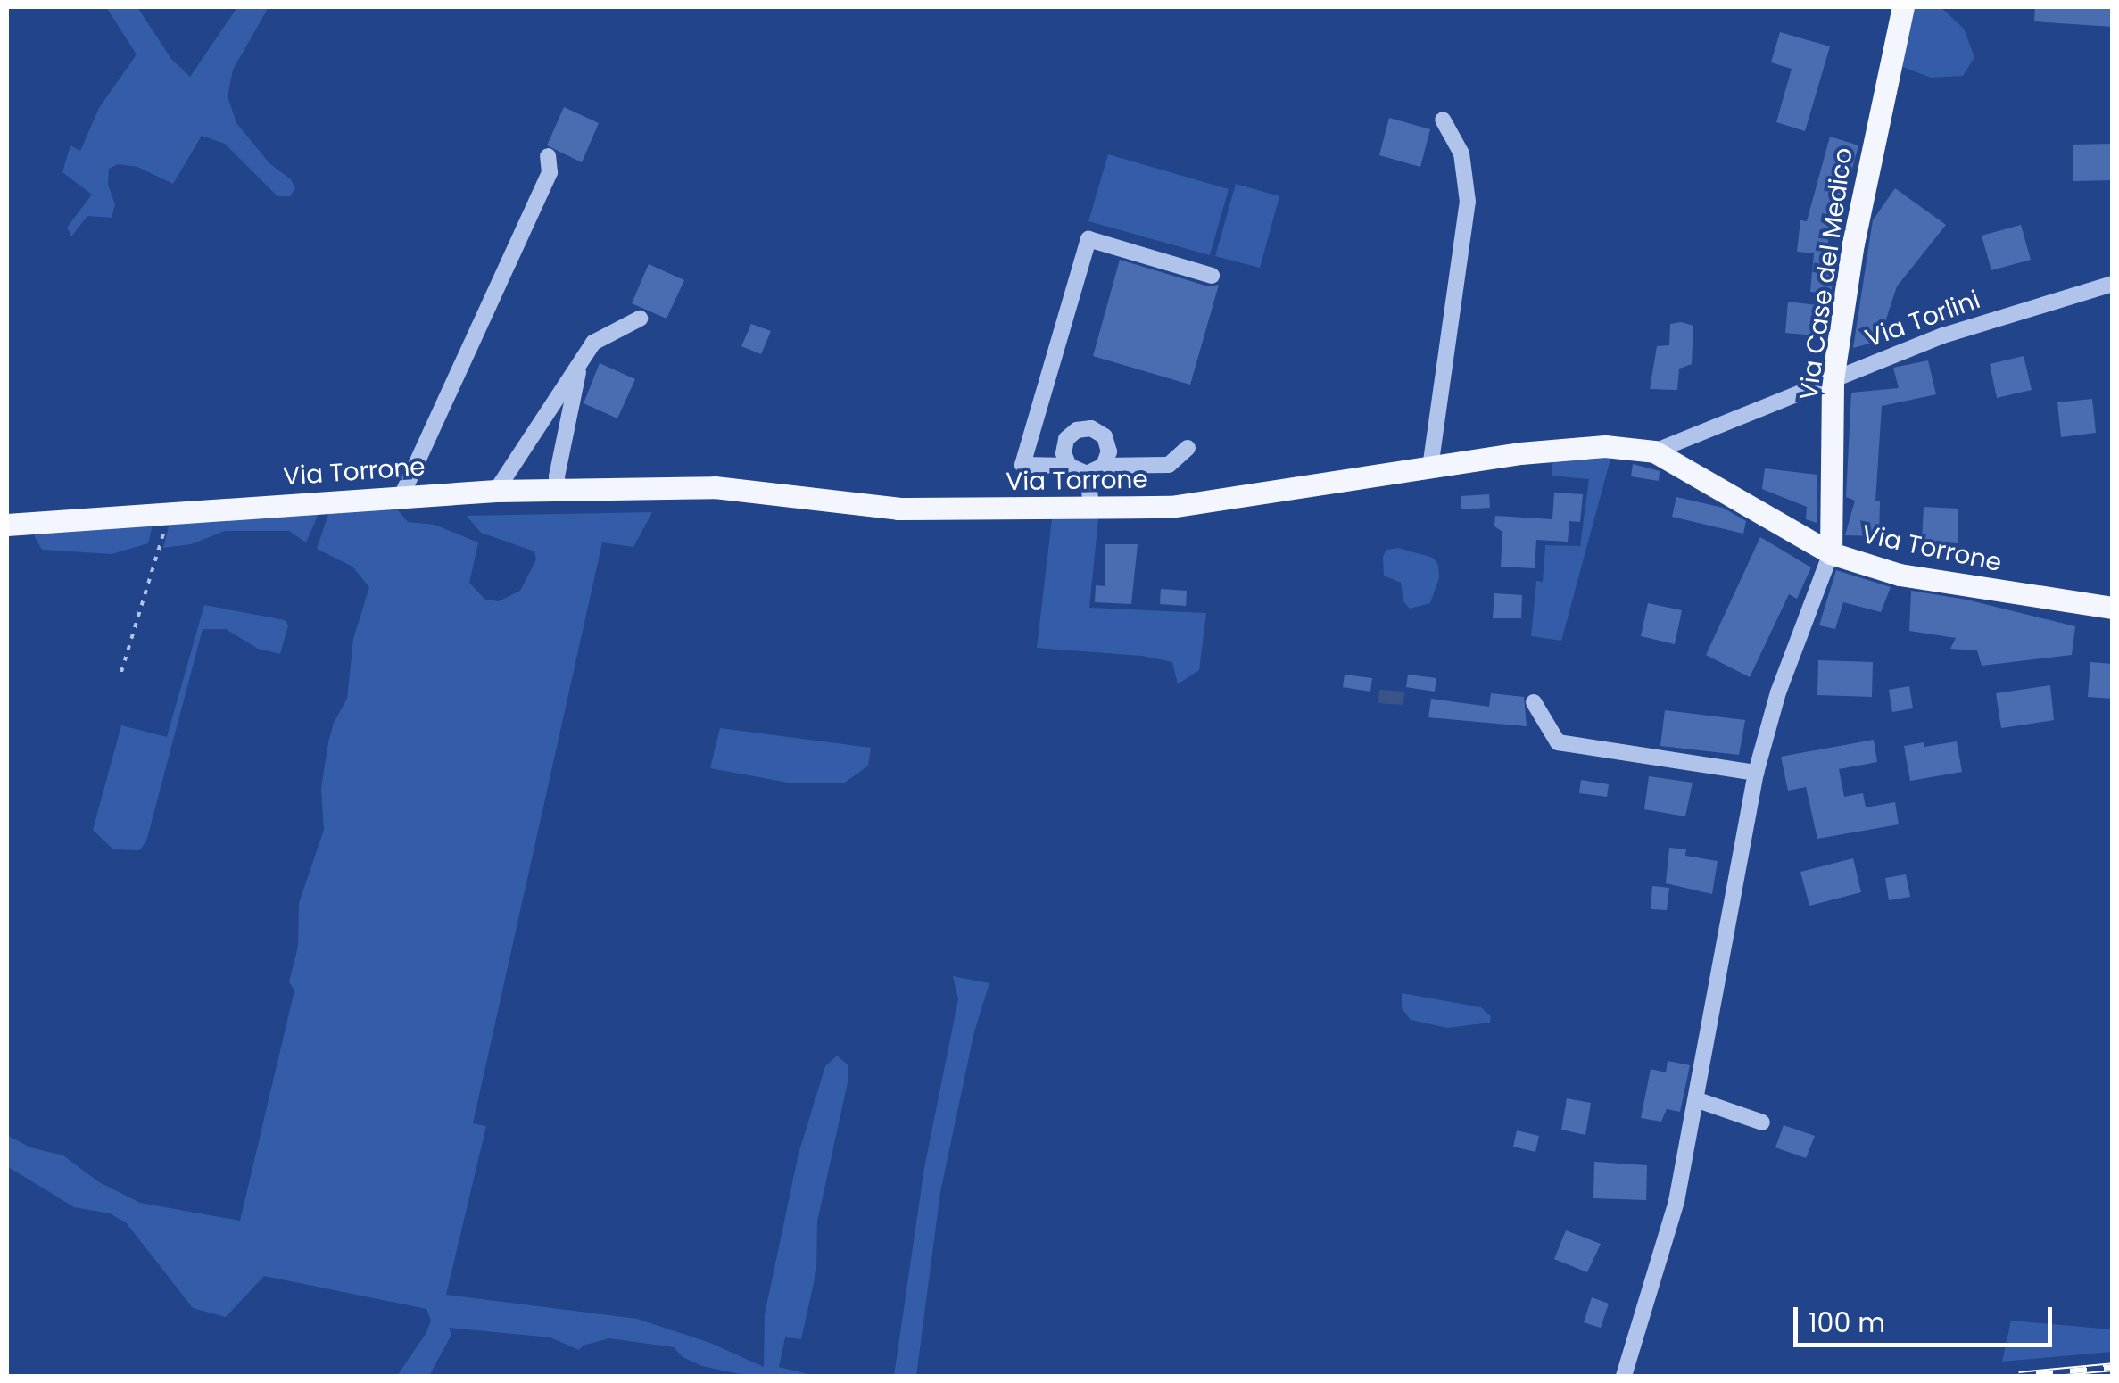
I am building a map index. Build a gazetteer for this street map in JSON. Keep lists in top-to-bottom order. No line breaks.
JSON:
{"streets":{"main road":["Via Case del Medico","Via Torrone"],"street":["Via Torlini"]},"crossings":[["Via Case del Medico","Via Torlini"],["Via Case del Medico","Via Torrone"],["Via Torlini","Via Torrone"]],"scale_bar":"100 m"}
